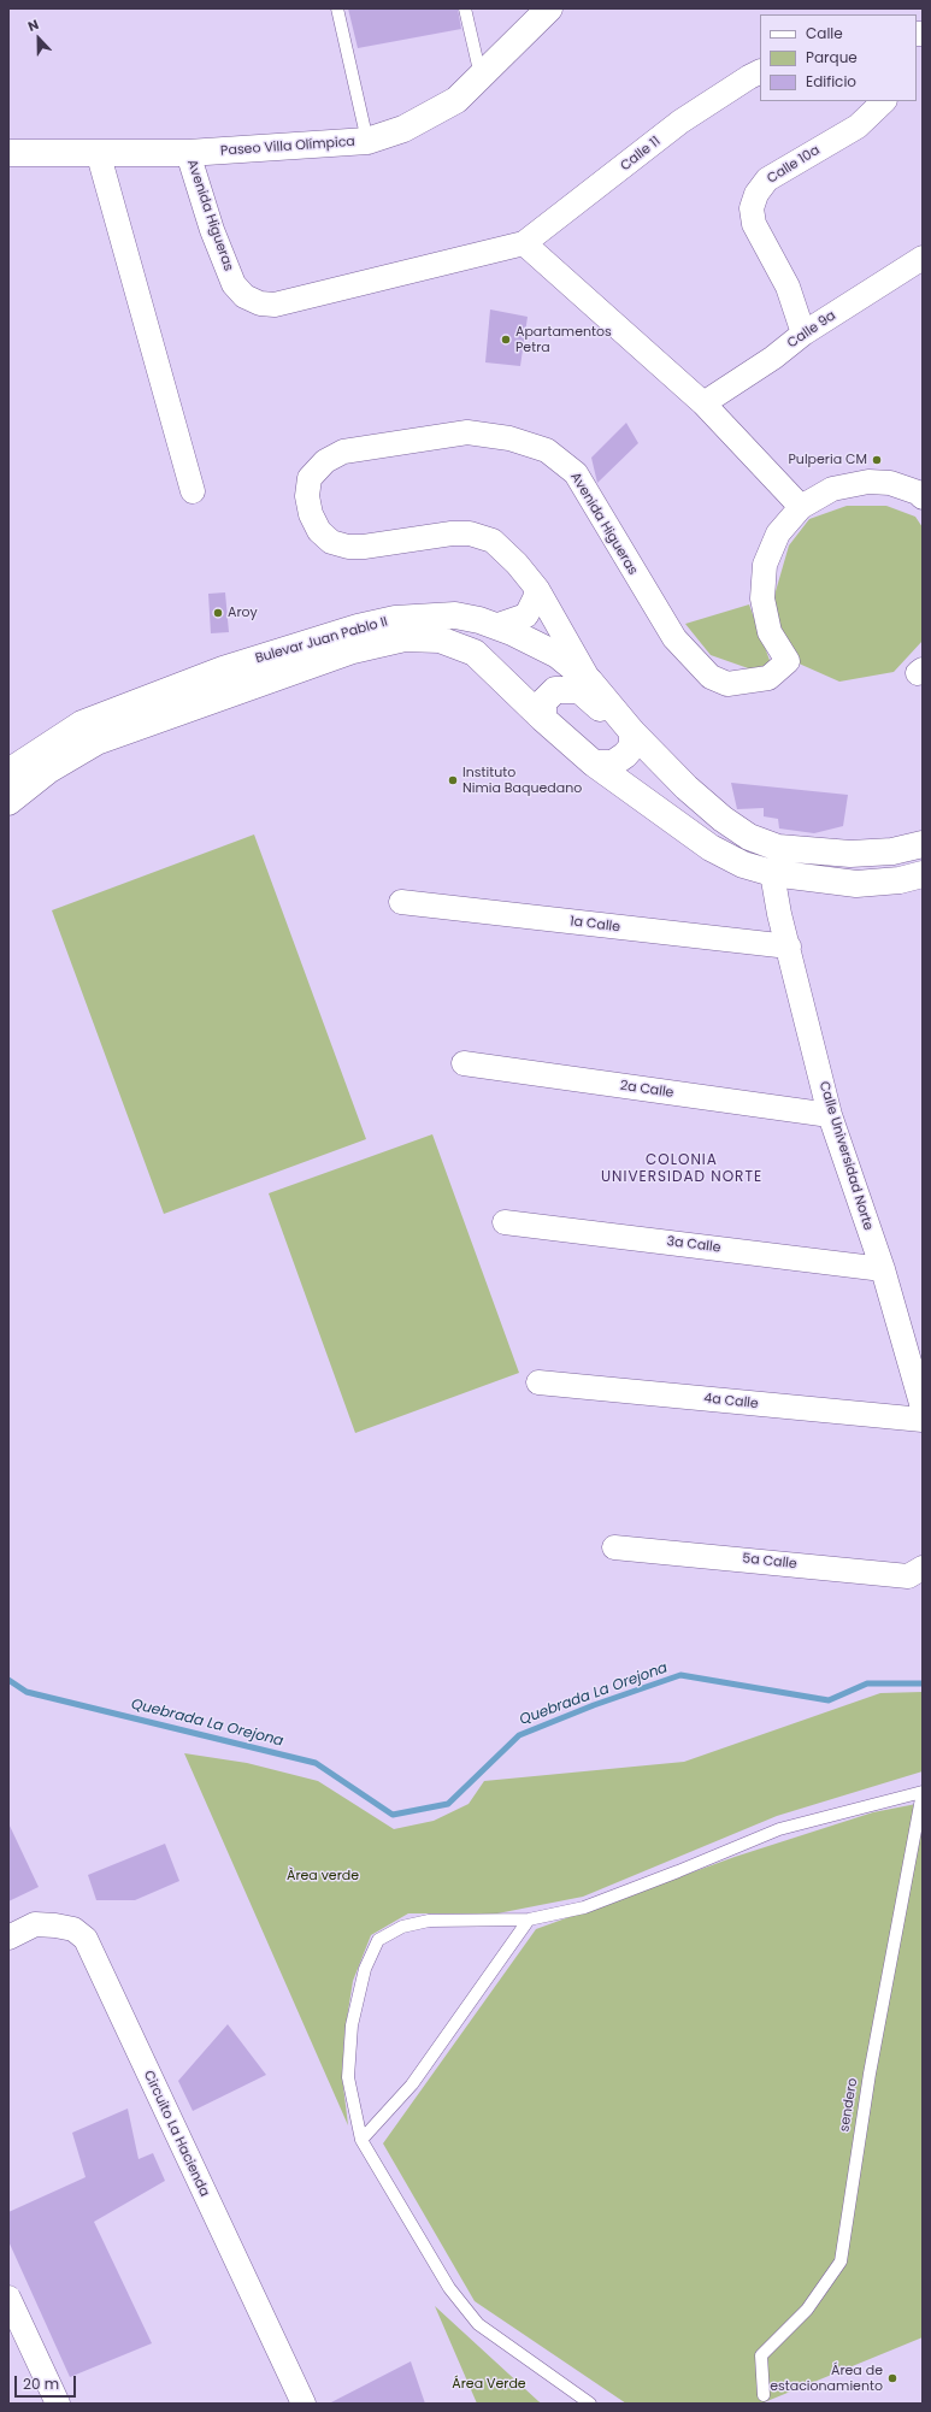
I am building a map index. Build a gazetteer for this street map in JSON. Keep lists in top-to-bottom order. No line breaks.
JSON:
{"streets":{"main road":["Paseo Villa Olímpica","Bulevar Juan Pablo II"],"street":["Calle 11","Calle 10a","Avenida Higueras","Calle 9a","1a Calle","2a Calle","Calle Universidad Norte","3a Calle","4a Calle","5a Calle","Circuito La Hacienda"],"lane":["sendero"]},"crossings":[["Paseo Villa Olímpica","Avenida Higueras"],["Calle 11","Avenida Higueras"],["Calle 10a","Calle 9a"],["Avenida Higueras","Bulevar Juan Pablo II"],["Bulevar Juan Pablo II","Calle Universidad Norte"],["1a Calle","Calle Universidad Norte"],["2a Calle","Calle Universidad Norte"],["Calle Universidad Norte","3a Calle"]],"districts":["COLONIA UNIVERSIDAD NORTE"],"water":["Quebrada La Orejona"],"parks":["Àrea verde","Área Verde"],"places":["Apartamentos Petra","Pulperia CM","Aroy","Instituto Nimia Baquedano","Área de estacionamiento"],"legend":["Calle","Parque","Edificio"],"scale_bar":"20 m","north":"top"}
